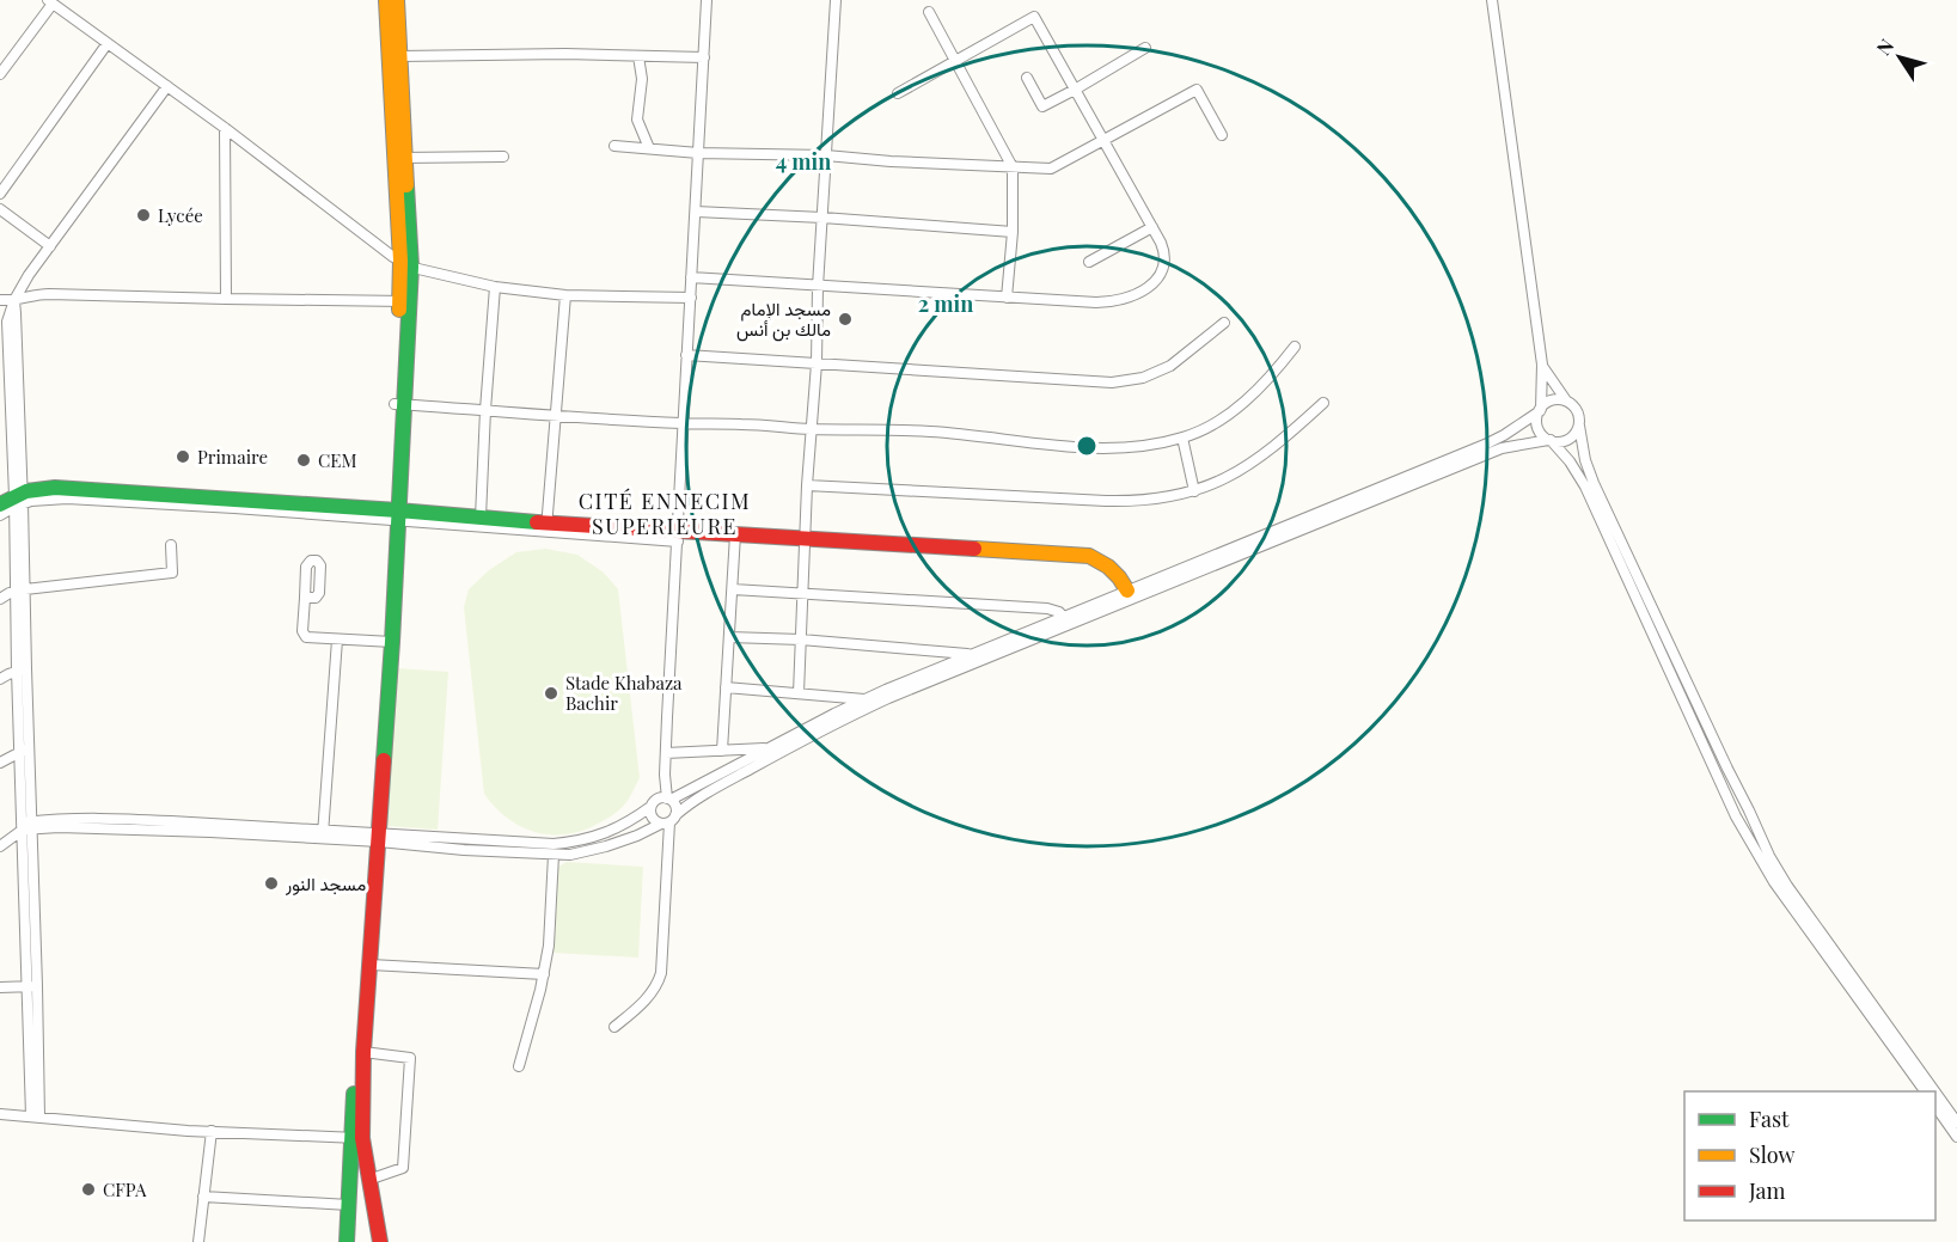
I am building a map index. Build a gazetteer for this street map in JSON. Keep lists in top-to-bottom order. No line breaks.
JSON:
{"districts":["CITÉ ENNECIM SUPERIEURE"],"places":["Lycée","مسجد الإمام مالك بن أنس","Primaire","CEM","Stade Khabaza Bachir","مسجد النور","CFPA"],"legend":["Fast","Slow","Jam"],"north":"top left","rings":["4 min","2 min"]}
